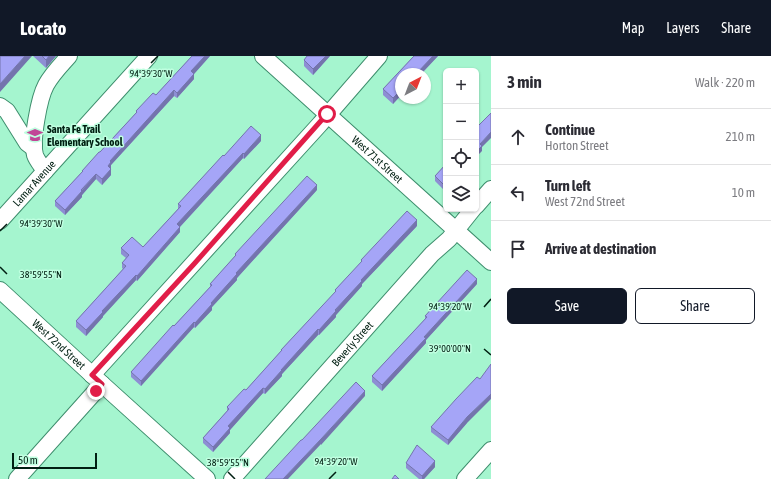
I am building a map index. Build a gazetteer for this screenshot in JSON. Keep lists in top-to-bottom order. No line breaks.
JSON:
{"streets":{"street":["West 71st Street","Lamar Avenue","West 72nd Street","Beverly Street"]},"crossings":[["West 71st Street","Beverly Street"]],"places":{"school or university":["Santa Fe Trail Elementary School"]},"scale_bar":"50 m","north":"top right","page":{"header":"Locato","nav":["Map","Layers","Share"],"heading":["3 min","Walk · 220 m"],"map_buttons":["+","−"],"list":[["Continue","Horton Street","210 m"],["Turn left","West 72nd Street","10 m"],"Arrive at destination"],"buttons":["Save","Share"],"scale":"50 m"},"coordinates":["94°39'30\"W","38°59'55\"N","94°39'20\"W","39°00'00\"N"]}
